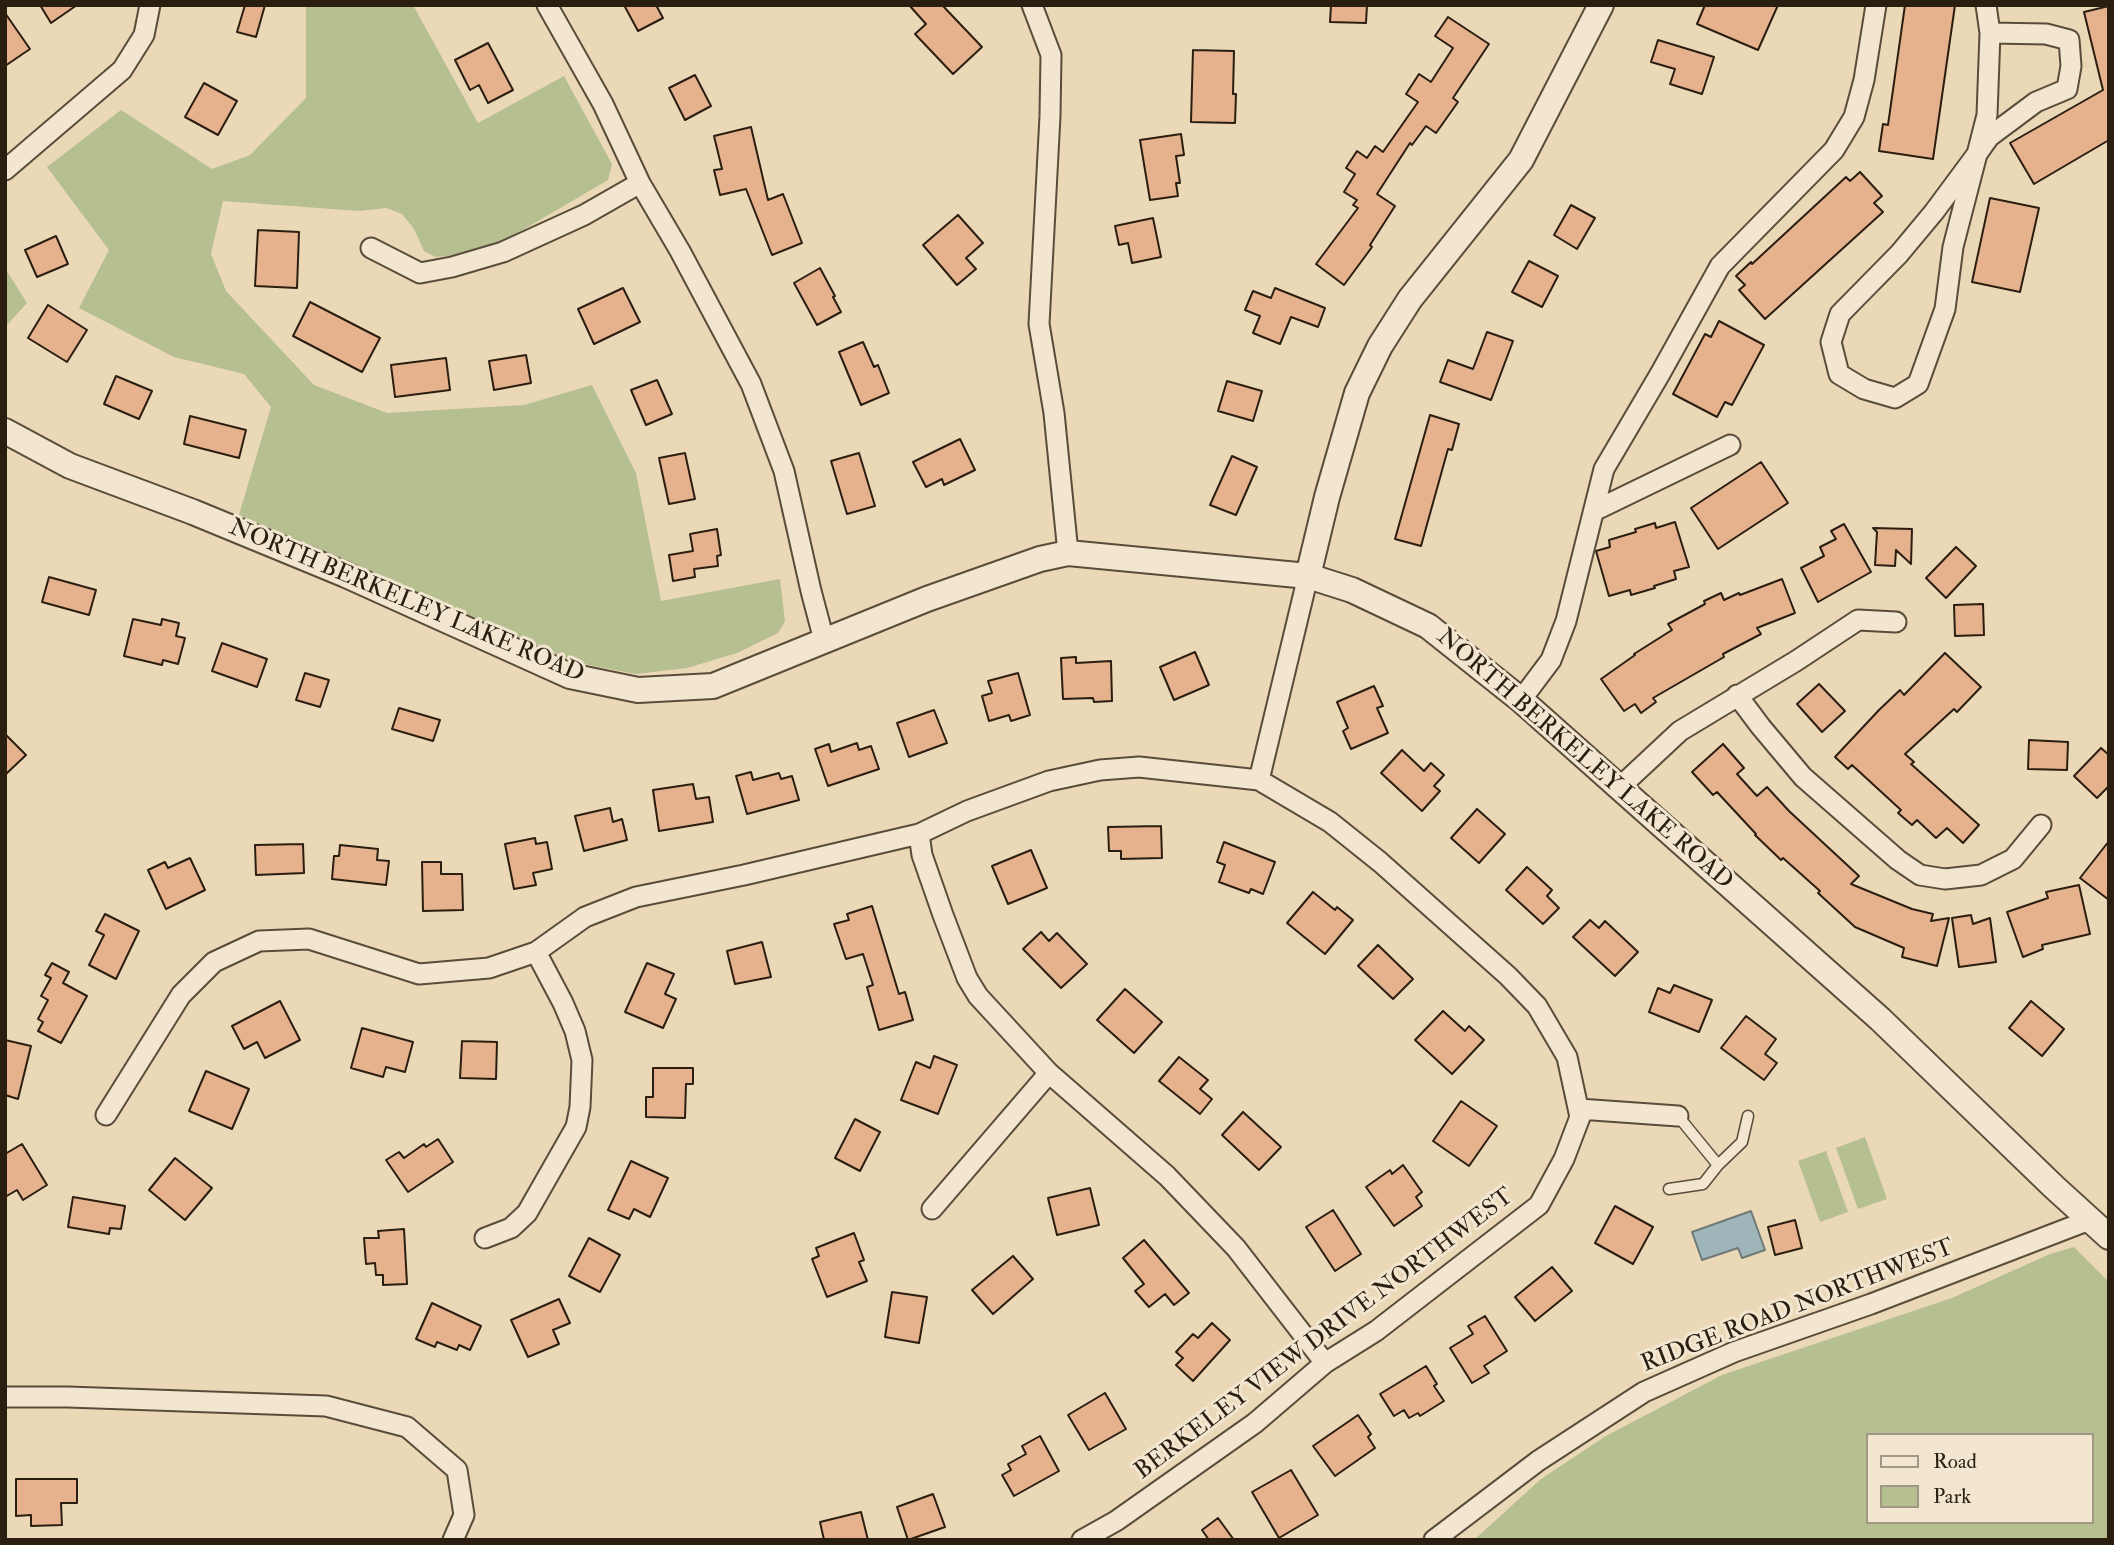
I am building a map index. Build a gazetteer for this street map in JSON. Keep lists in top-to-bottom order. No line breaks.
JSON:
{"streets":{"street":["NORTH BERKELEY LAKE ROAD","RIDGE ROAD NORTHWEST","BERKELEY VIEW DRIVE NORTHWEST"]},"crossings":[["NORTH BERKELEY LAKE ROAD","RIDGE ROAD NORTHWEST"]],"legend":["Road","Park"]}
